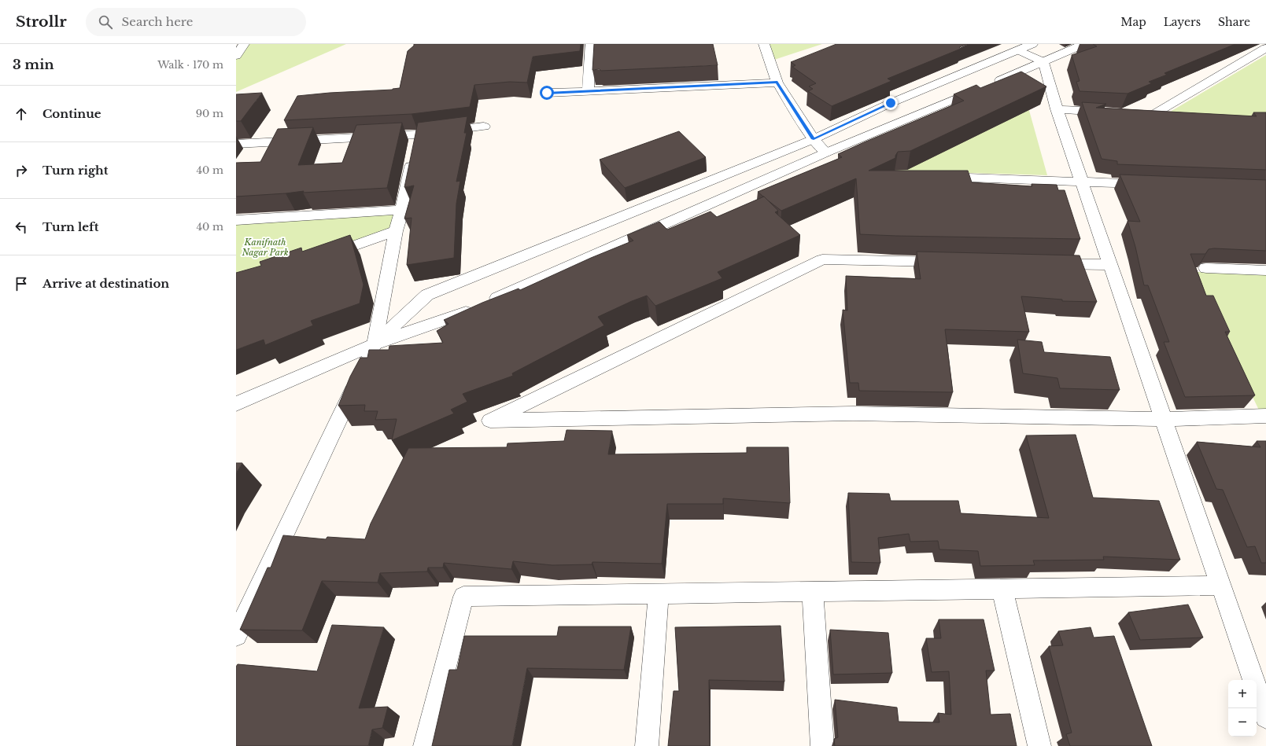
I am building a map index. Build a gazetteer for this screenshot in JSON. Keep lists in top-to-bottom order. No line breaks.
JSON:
{"parks":["Kanifnath Nagar Park"],"page":{"header":"Strollr","search":"Search here","nav":["Map","Layers","Share"],"heading":["3 min","Walk · 170 m"],"list":[["Continue","90 m"],["Turn right","40 m"],["Turn left","40 m"],"Arrive at destination"],"map_buttons":["+","−"]}}
